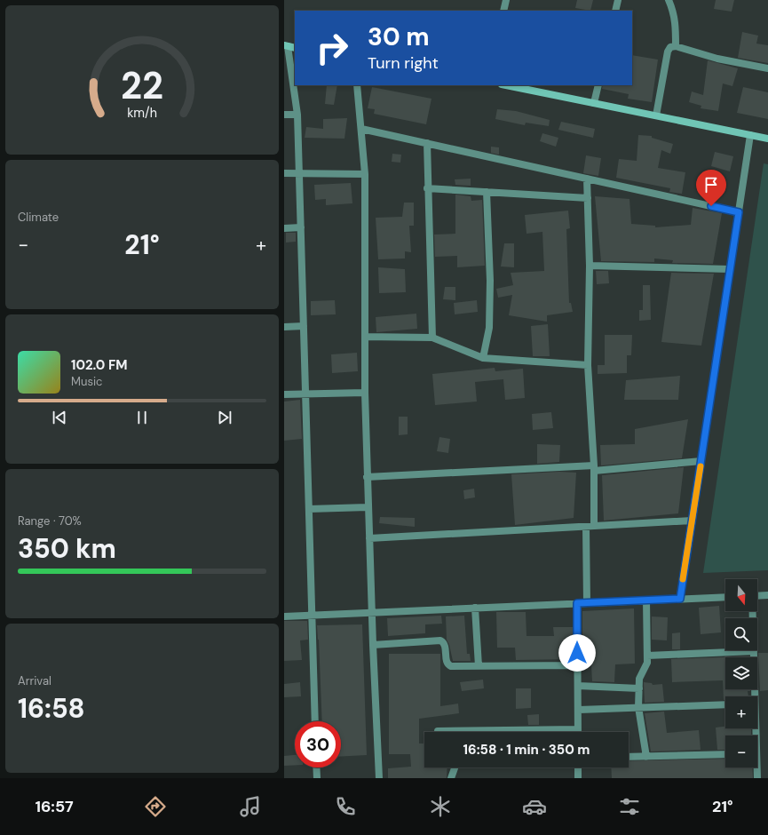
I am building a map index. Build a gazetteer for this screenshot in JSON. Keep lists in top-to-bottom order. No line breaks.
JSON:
{"north":"bottom","page":{"turn":["30 m","Turn right"],"tile":["Climate",["Range · 70%","350 km"],["Arrival","16:58"]],"heat":["−","21°","+"],"song":["102.0 FM","Music"],"map_buttons":["+","−"],"limit":"30","trip":"16:58 · 1 min · 350 m","tabs":["16:57","21°"],"gauge":["22","km/h"]}}
